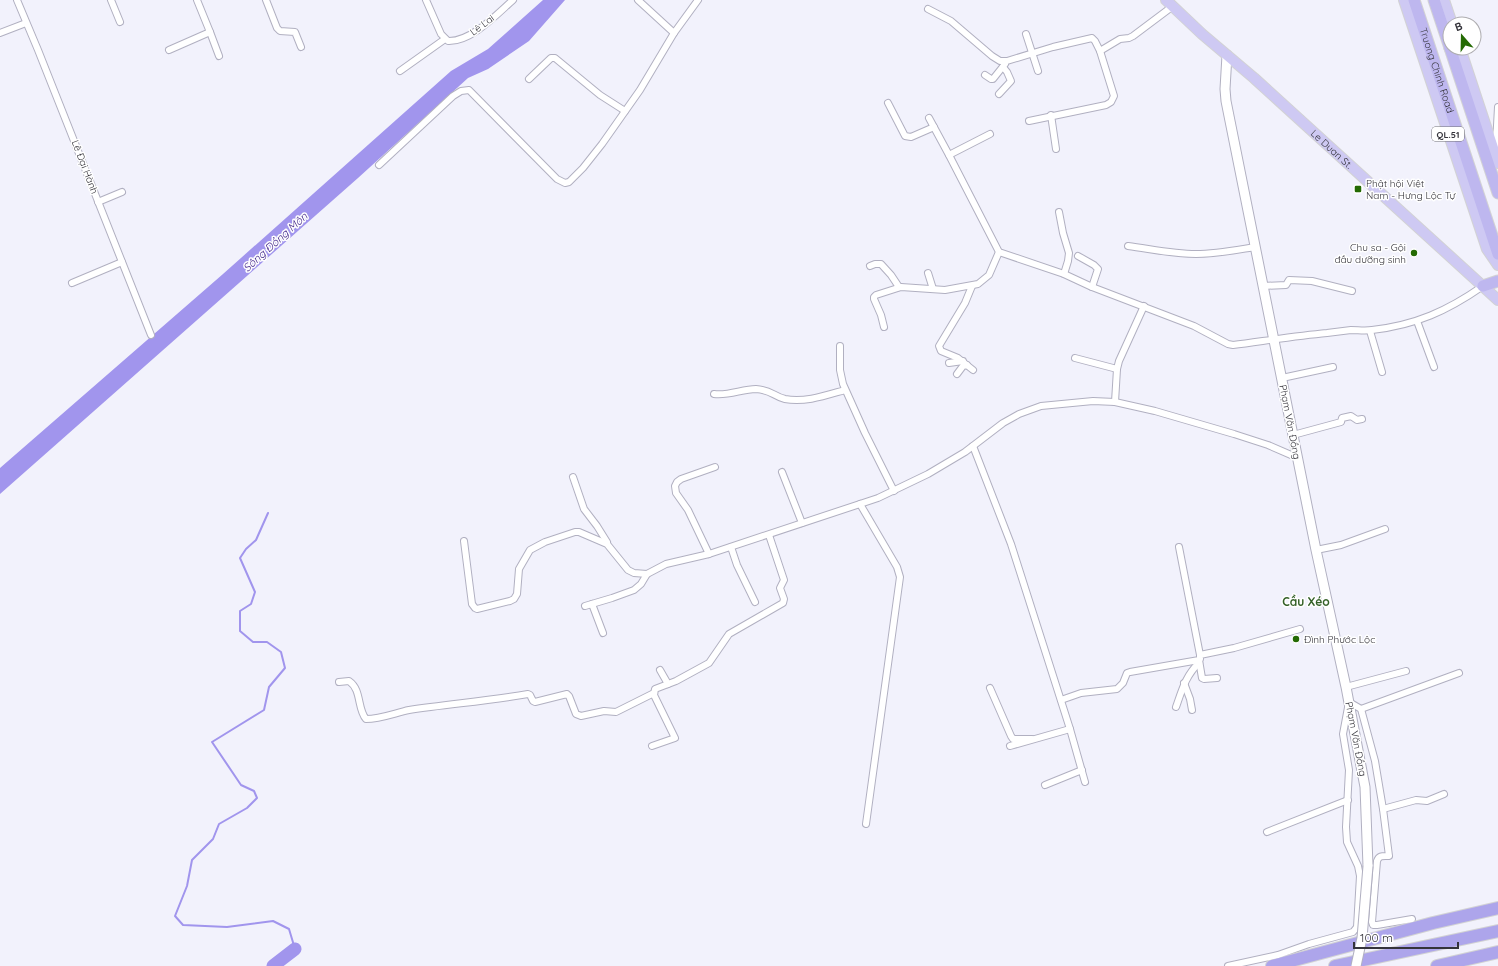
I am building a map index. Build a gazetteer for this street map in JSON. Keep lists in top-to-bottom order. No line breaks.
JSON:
{"streets":{"highway":["Truong Chinh Road","QL.51"],"main road":["Le Duan St.","Phạm Văn Đồng"],"street":["Lê Lai","Lê Đại Hành"]},"crossings":[["Le Duan St.","Phạm Văn Đồng"]],"districts":["Cầu Xéo"],"water":["Sông Đồng Môn"],"places":{"transit":["Phật hội Việt Nam - Hưng Lộc Tự"],"other":["Chu sa - Gội đầu dưỡng sinh","Đình Phước Lộc"]},"scale_bar":"100 m","north":"top"}
